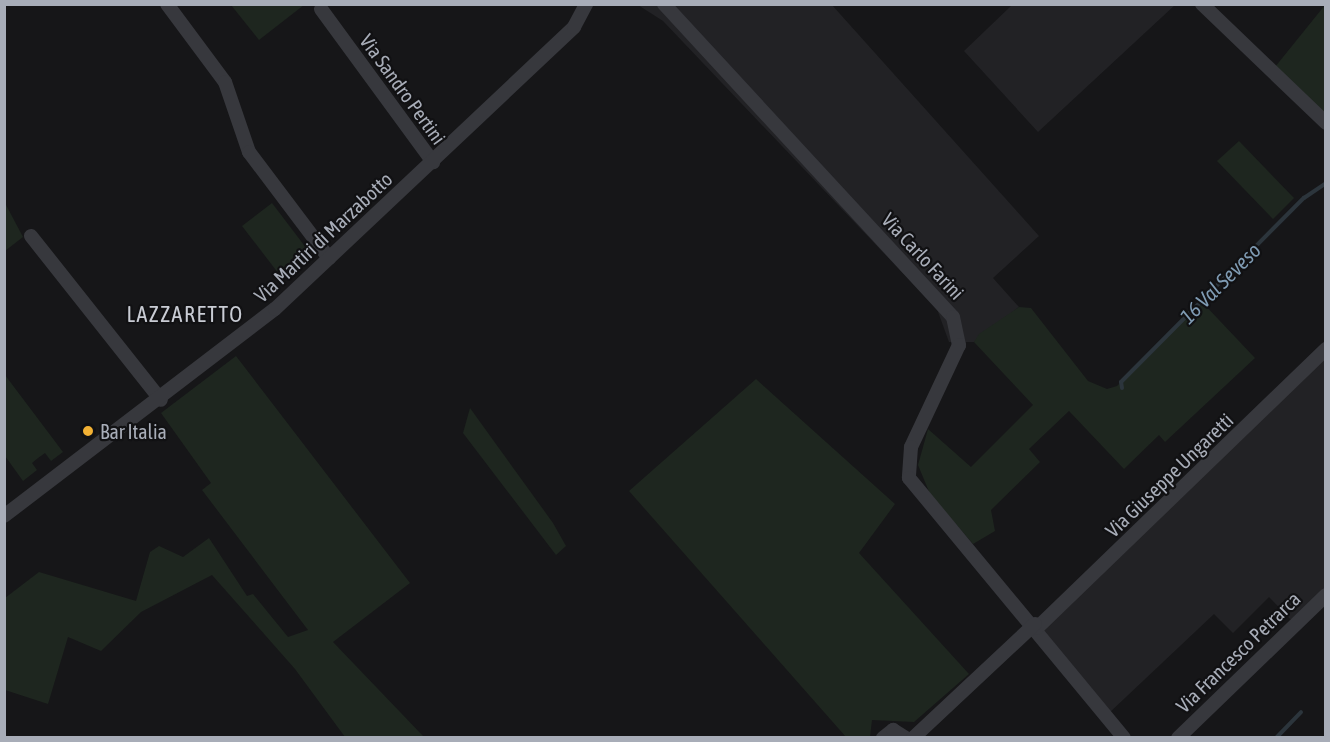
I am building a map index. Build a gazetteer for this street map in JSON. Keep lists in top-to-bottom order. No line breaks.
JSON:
{"streets":{"street":["Via Sandro Pertini","Via Martiri di Marzabotto","Via Carlo Farini","Via Giuseppe Ungaretti","Via Francesco Petrarca"]},"crossings":[["Via Sandro Pertini","Via Martiri di Marzabotto"],["Via Carlo Farini","Via Giuseppe Ungaretti"]],"districts":["LAZZARETTO"],"water":["16 Val Seveso"],"places":["Bar Italia"]}
